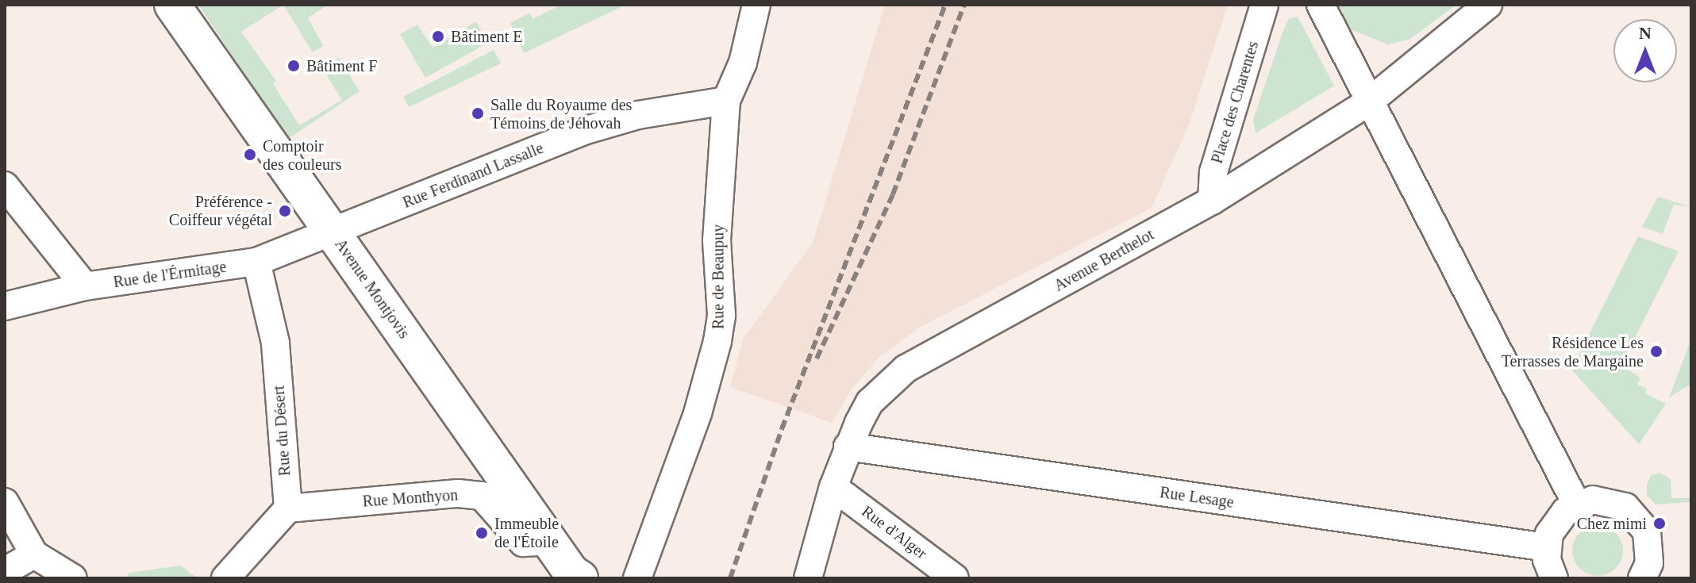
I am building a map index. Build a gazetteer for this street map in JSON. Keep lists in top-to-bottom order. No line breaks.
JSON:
{"streets":{"main road":["Avenue Montjovis"],"street":["Place des Charentes","Rue Ferdinand Lassalle","Avenue Berthelot","Rue de l'Érmitage","Rue de Beaupuy","Rue du Désert","Rue Lesage","Rue Monthyon","Rue d'Alger"]},"crossings":[["Place des Charentes","Avenue Berthelot"],["Rue Ferdinand Lassalle","Rue de l'Érmitage"],["Rue Ferdinand Lassalle","Rue de Beaupuy"],["Rue Ferdinand Lassalle","Avenue Montjovis"],["Avenue Berthelot","Rue Lesage"],["Avenue Berthelot","Rue d'Alger"],["Rue de l'Érmitage","Avenue Montjovis"],["Rue de l'Érmitage","Rue du Désert"],["Avenue Montjovis","Rue Monthyon"],["Rue du Désert","Rue Monthyon"]],"places":["Bâtiment E","Bâtiment F","Salle du Royaume des Témoins de Jéhovah","Comptoir des couleurs","Préférence - Coiffeur végétal","Résidence Les Terrasses de Margaine","Chez mimi","Immeuble de l'Étoile"],"north":"top"}
